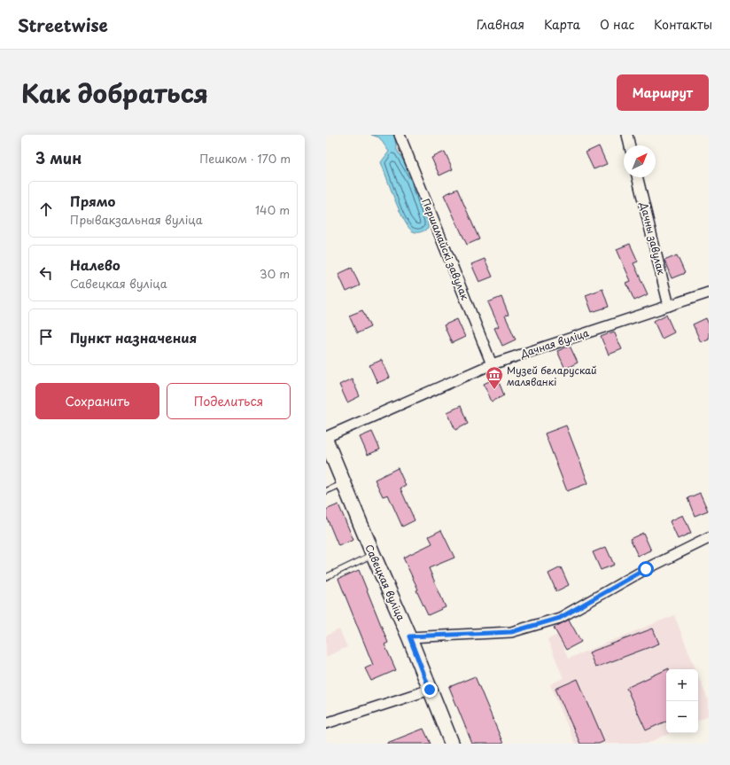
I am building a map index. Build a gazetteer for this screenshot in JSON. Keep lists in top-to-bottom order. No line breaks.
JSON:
{"streets":{"main road":["Савецкая вуліца"],"street":["Дачны завулак","Першамайскі завулак","Дачная вуліца"]},"crossings":[["Дачны завулак","Дачная вуліца"],["Першамайскі завулак","Дачная вуліца"]],"places":{"museum":["Музей беларускай маляванкі"]},"north":"top right","page":{"header":"Streetwise","nav":["Главная","Карта","О нас","Контакты"],"title":"Как добраться","buttons":["Маршрут",["Сохранить","Поделиться"]],"heading":["3 мин","Пешком · 170 m"],"list":[["Прямо","Прывакзальная вуліца","140 m"],["Налево","Савецкая вуліца","30 m"],"Пункт назначения"],"map_buttons":["+","−"]}}
